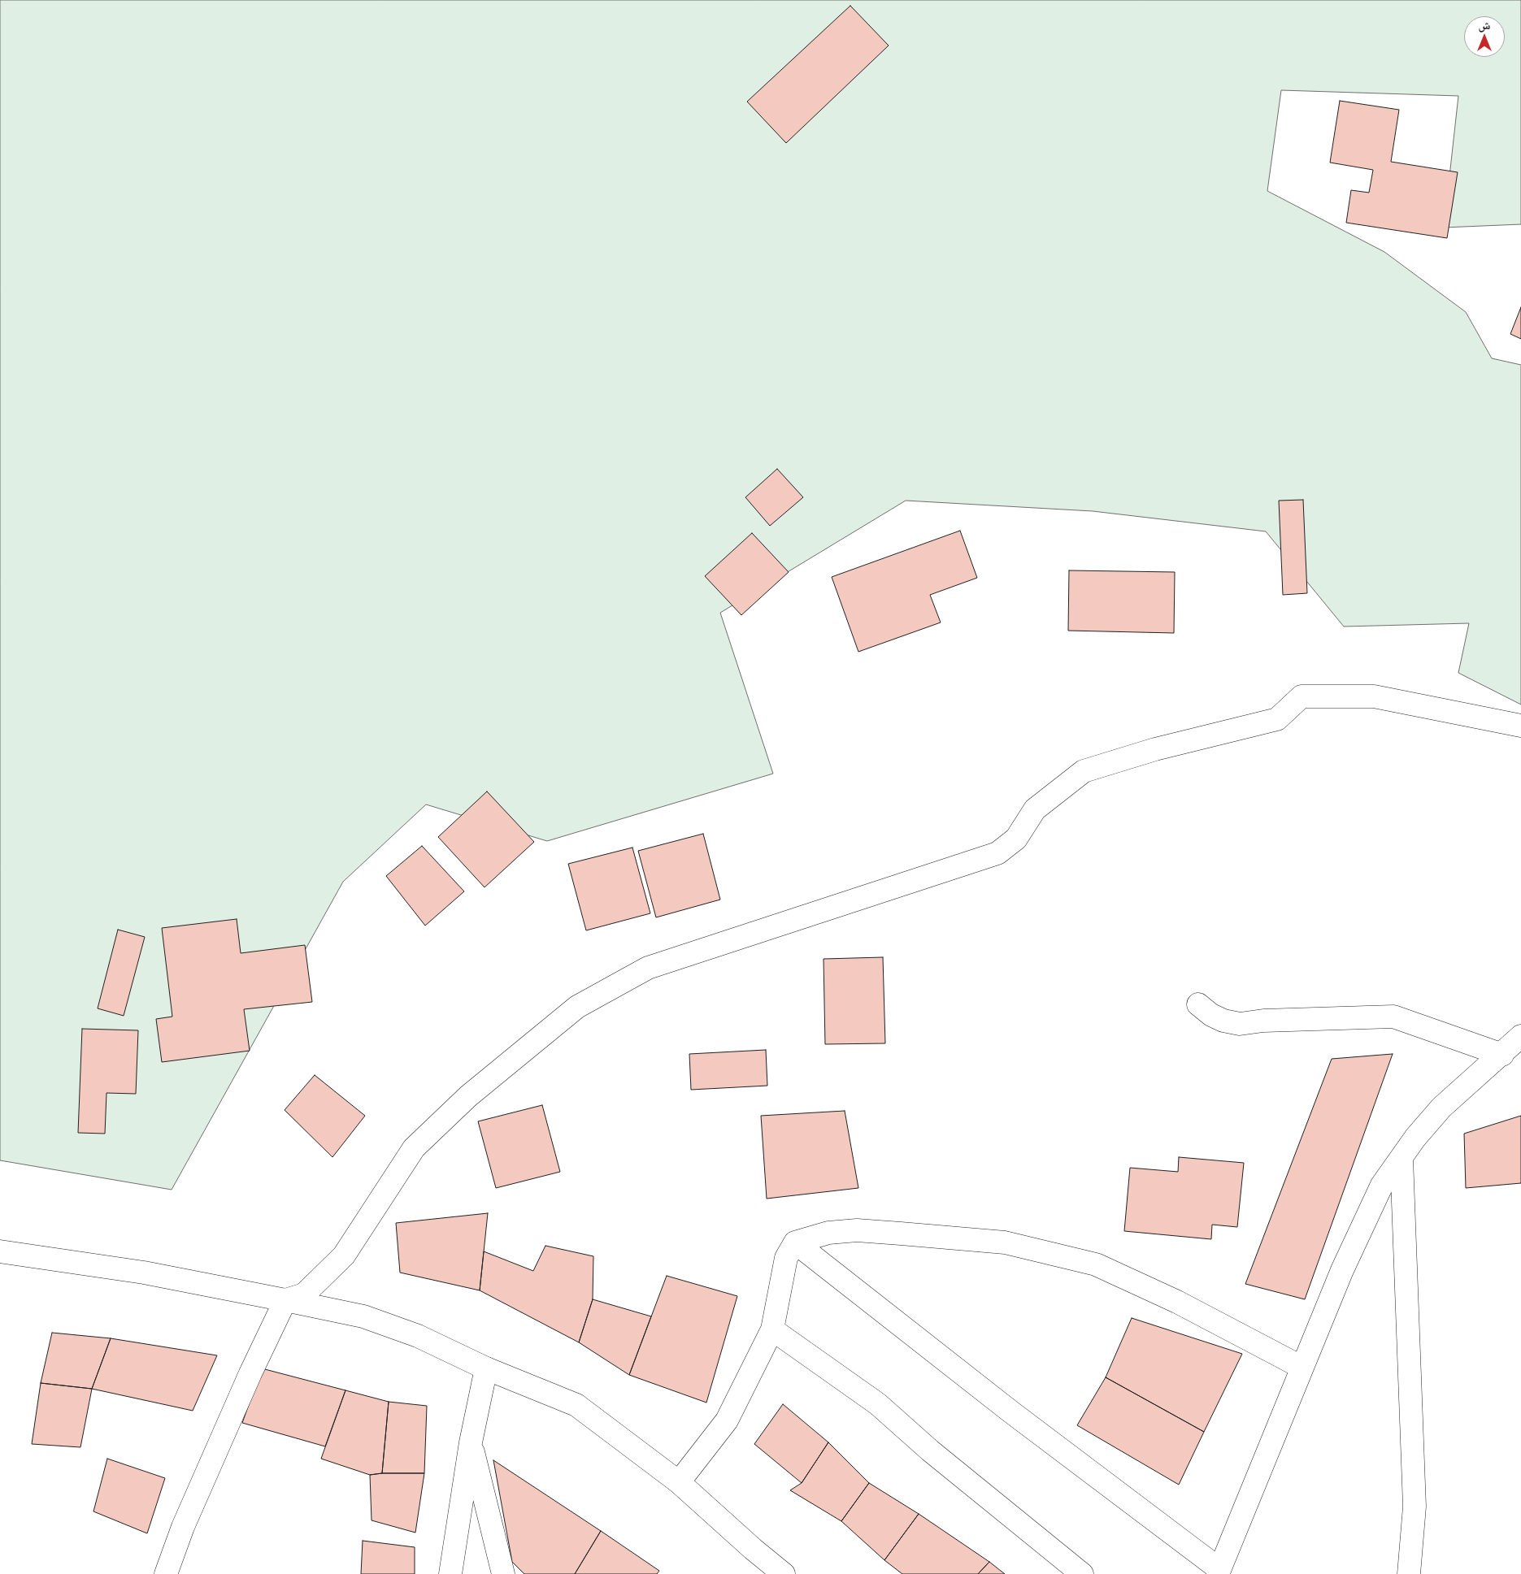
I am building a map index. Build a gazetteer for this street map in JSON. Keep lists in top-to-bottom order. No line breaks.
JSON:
{"north":"top"}
